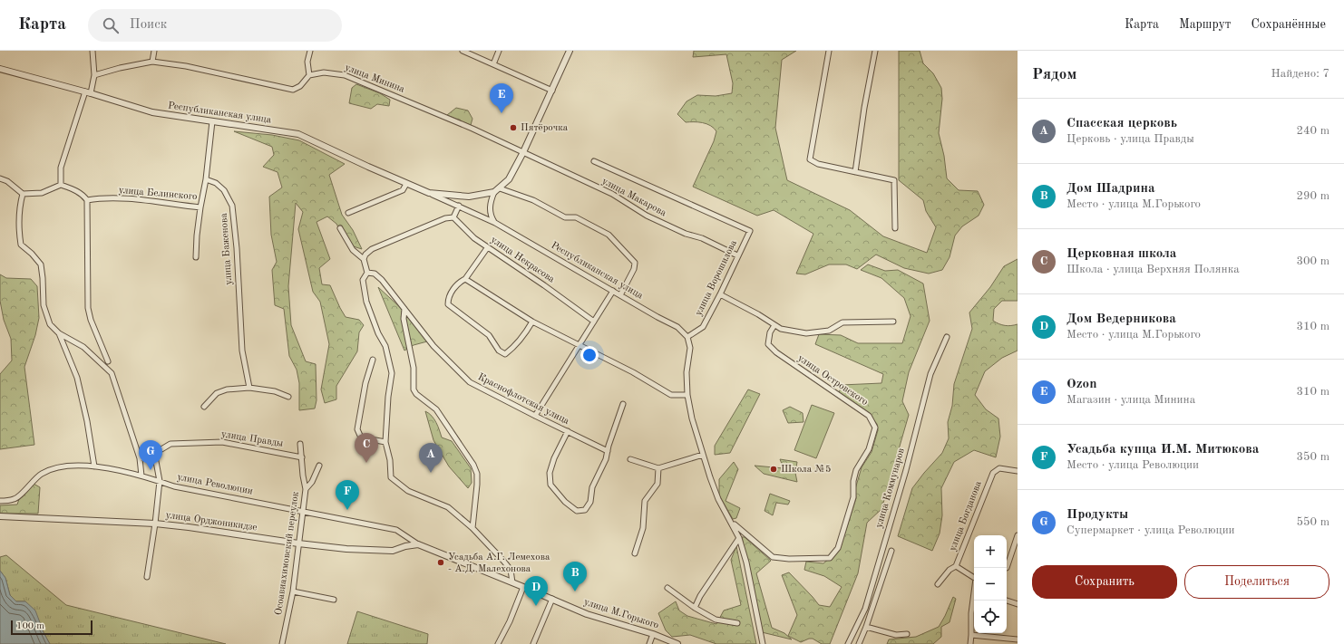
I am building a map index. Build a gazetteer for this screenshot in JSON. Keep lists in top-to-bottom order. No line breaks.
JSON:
{"streets":{"street":["улица Минина","Республиканская улица","улица Белинского","улица Макарова","улица Баженова","улица Некрасова","улица Ворошилова","улица Островского","Краснофлотская улица","улица Правды","улица Революции","улица Коммунаров","улица Богданова","улица Орджоникидзе","Осоавиахимовский переулок","улица М.Горького"]},"crossings":[["улица Минина","улица Макарова"],["Республиканская улица","улица Ворошилова"],["улица Белинского","улица Баженова"],["улица Макарова","улица Ворошилова"],["улица Правды","Осоавиахимовский переулок"],["улица Революции","улица Орджоникидзе"],["улица Революции","Осоавиахимовский переулок"],["улица Революции","улица М.Горького"],["улица Орджоникидзе","Осоавиахимовский переулок"],["улица Орджоникидзе","улица М.Горького"]],"places":["Пятёрочка","Школа №5","Усадьба А.Г. Лемехова - А.Д. Малехонова"],"scale_bar":"100 m","page":{"header":"Карта","search":"Поиск","nav":["Карта","Маршрут","Сохранённые"],"heading":["Рядом","Найдено: 7"],"pins":["E","C","G","A","F","B","D"],"list":[{"mark":"A","name":"Спасская церковь","note":"Церковь · улица Правды","value":"240 m"},{"mark":"B","name":"Дом Шадрина","note":"Место · улица М.Горького","value":"290 m"},{"mark":"C","name":"Церковная школа","note":"Школа · улица Верхняя Полянка","value":"300 m"},{"mark":"D","name":"Дом Ведерникова","note":"Место · улица М.Горького","value":"310 m"},{"mark":"E","name":"Ozon","note":"Магазин · улица Минина","value":"310 m"},{"mark":"F","name":"Усадьба купца И.М. Митюкова","note":"Место · улица Революции","value":"350 m"},{"mark":"G","name":"Продукты","note":"Супермаркет · улица Революции","value":"550 m"}],"map_buttons":["+","−"],"buttons":["Сохранить","Поделиться"],"scale":"100 m"}}
